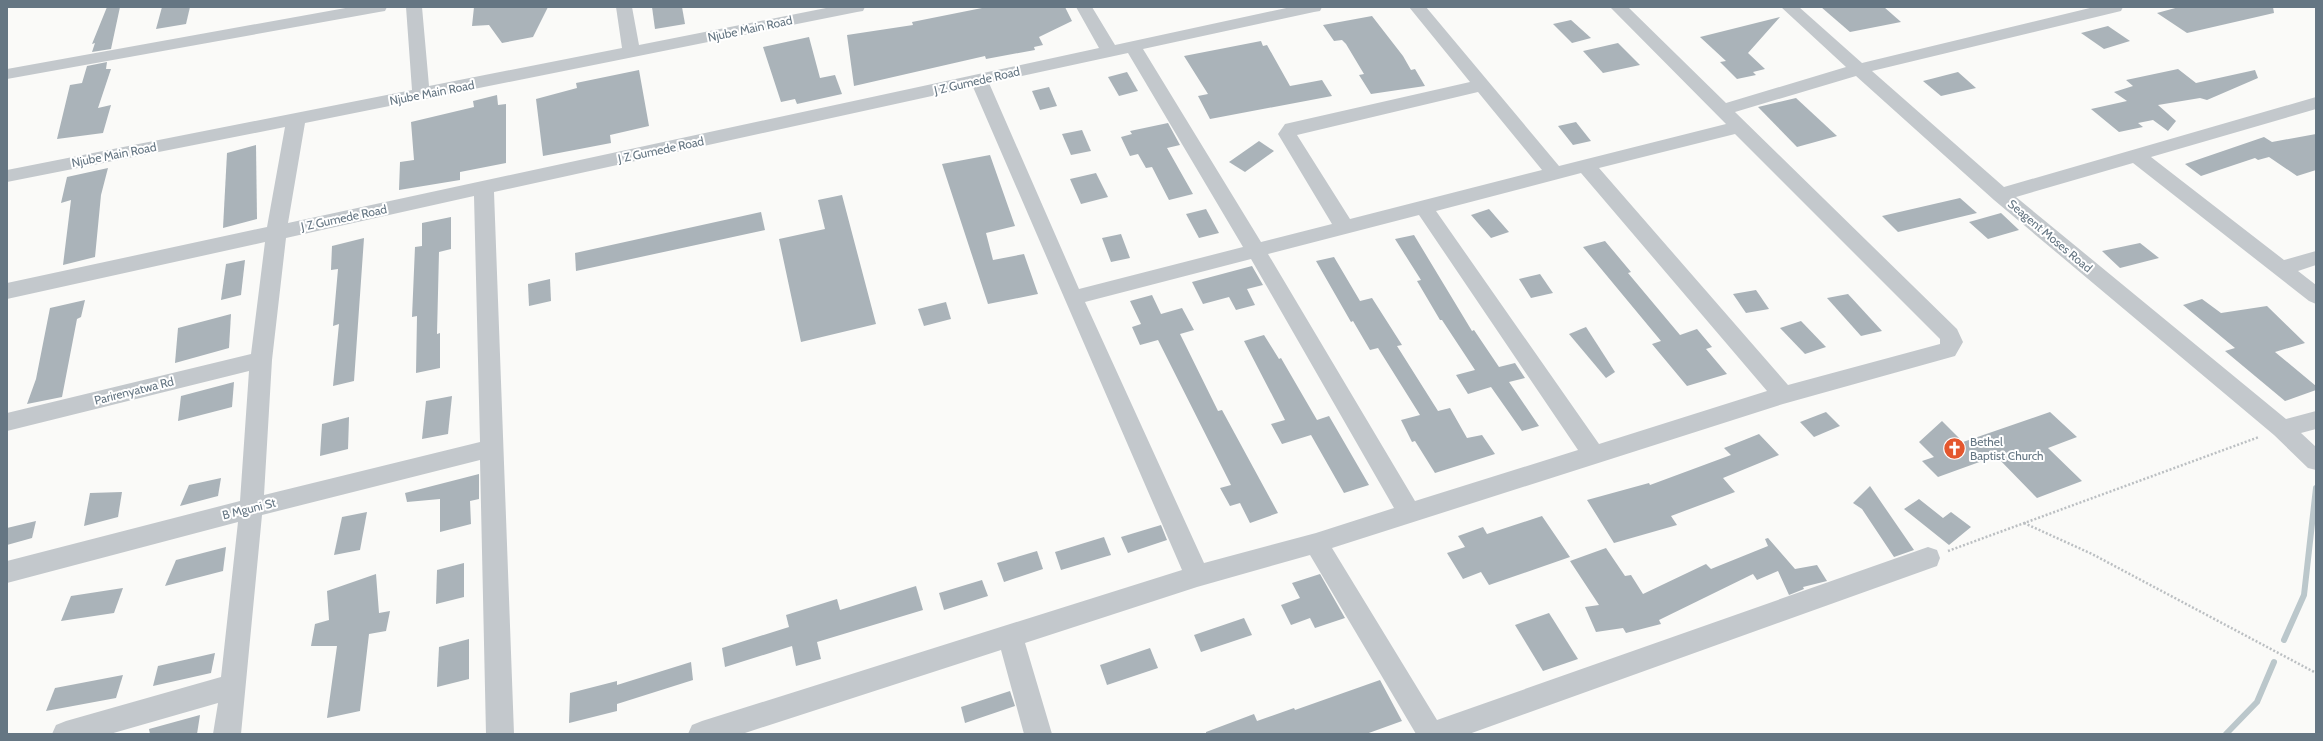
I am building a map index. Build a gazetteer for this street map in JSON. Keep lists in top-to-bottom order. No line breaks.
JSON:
{"streets":{"street":["Njube Main Road","J Z Gumede Road","Seagent Moses Road","Parirenyatwa Rd","B Mguni St"]},"places":{"church":["Bethel Baptist Church"]}}
